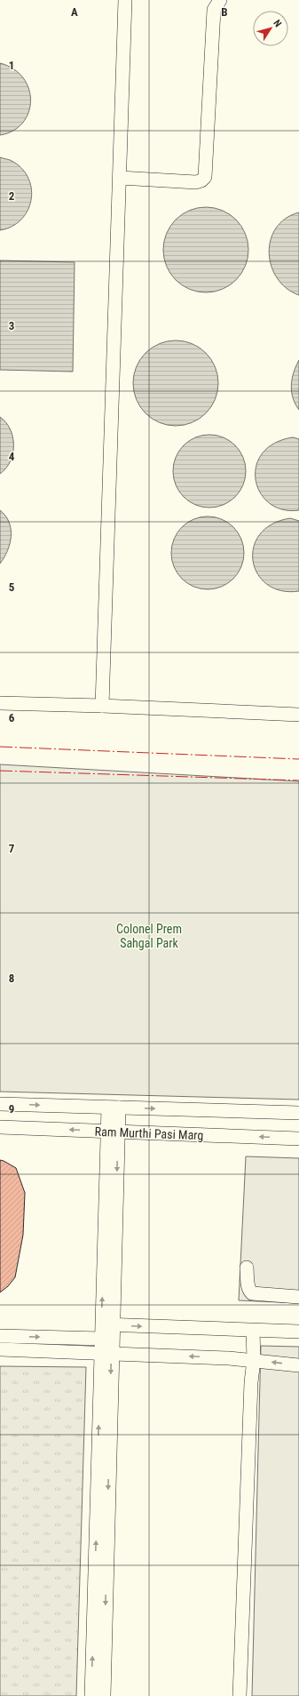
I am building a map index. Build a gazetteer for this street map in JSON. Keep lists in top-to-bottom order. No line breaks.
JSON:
{"streets":{"street":["Ram Murthi Pasi Marg"]},"parks":["Colonel Prem Sahgal Park"],"north":"top right","grid":{"columns":["A","B"],"rows":["1","2","3","4","5","6","7","8","9"]}}
